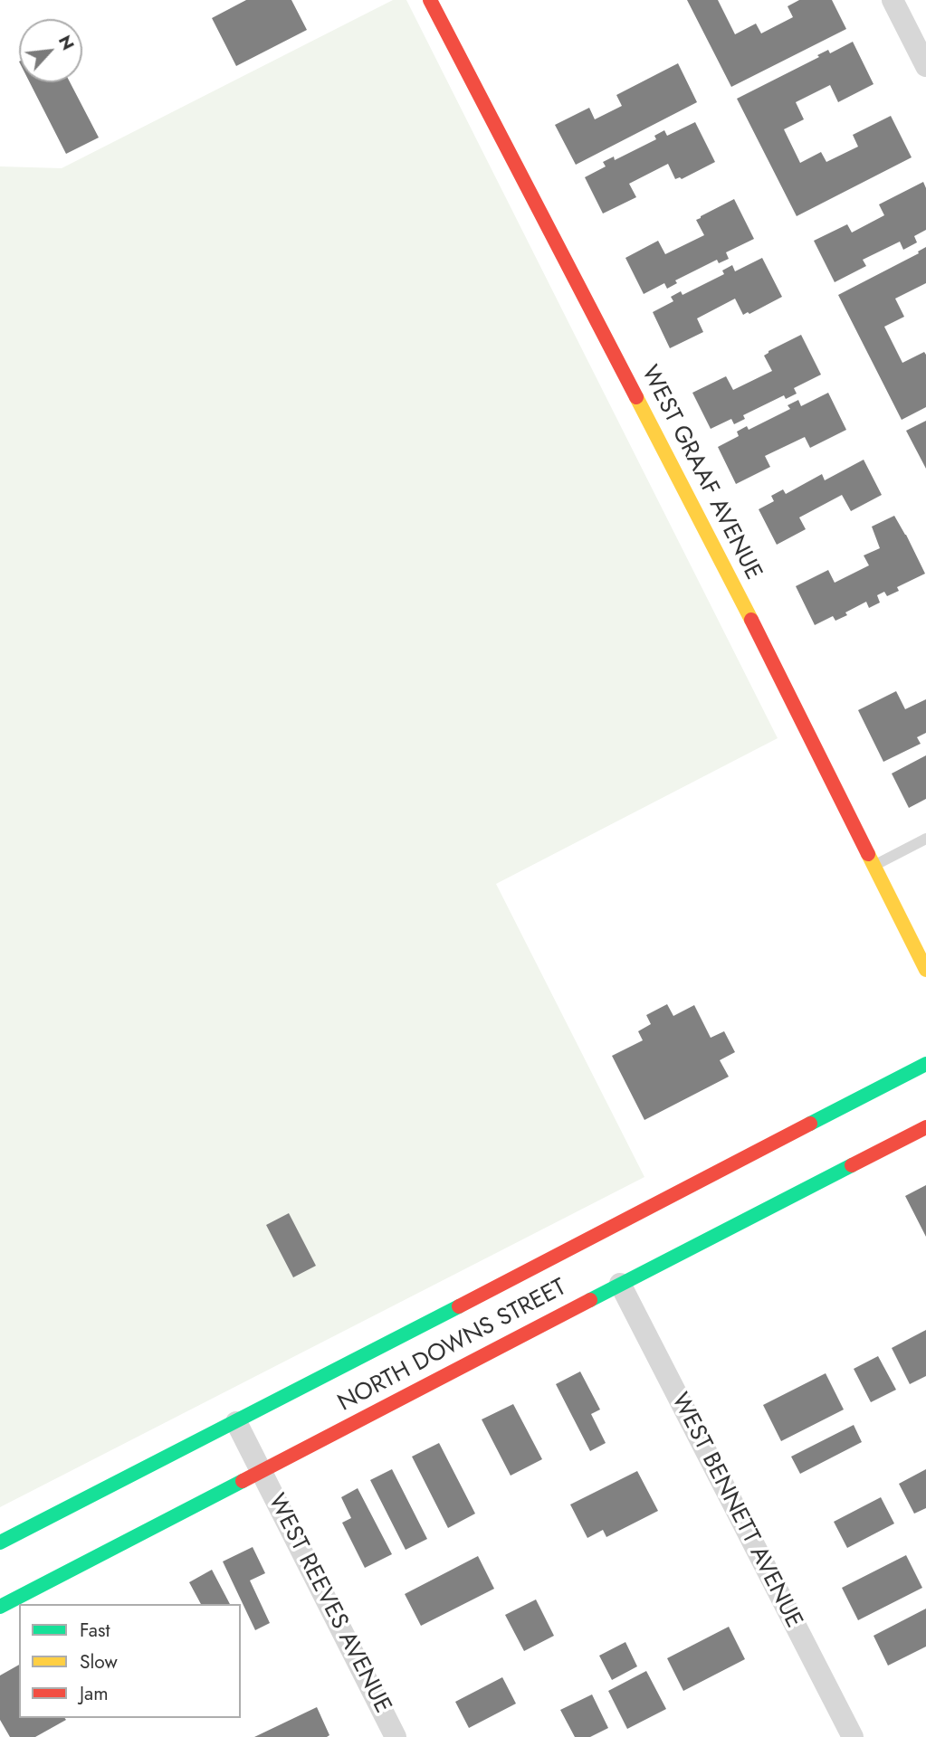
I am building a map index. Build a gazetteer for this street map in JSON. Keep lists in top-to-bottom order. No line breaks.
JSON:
{"streets":{"street":["WEST GRAAF AVENUE","NORTH DOWNS STREET","WEST BENNETT AVENUE","WEST REEVES AVENUE"]},"crossings":[["NORTH DOWNS STREET","WEST BENNETT AVENUE"],["NORTH DOWNS STREET","WEST REEVES AVENUE"]],"legend":["Fast","Slow","Jam"],"north":"top right"}
